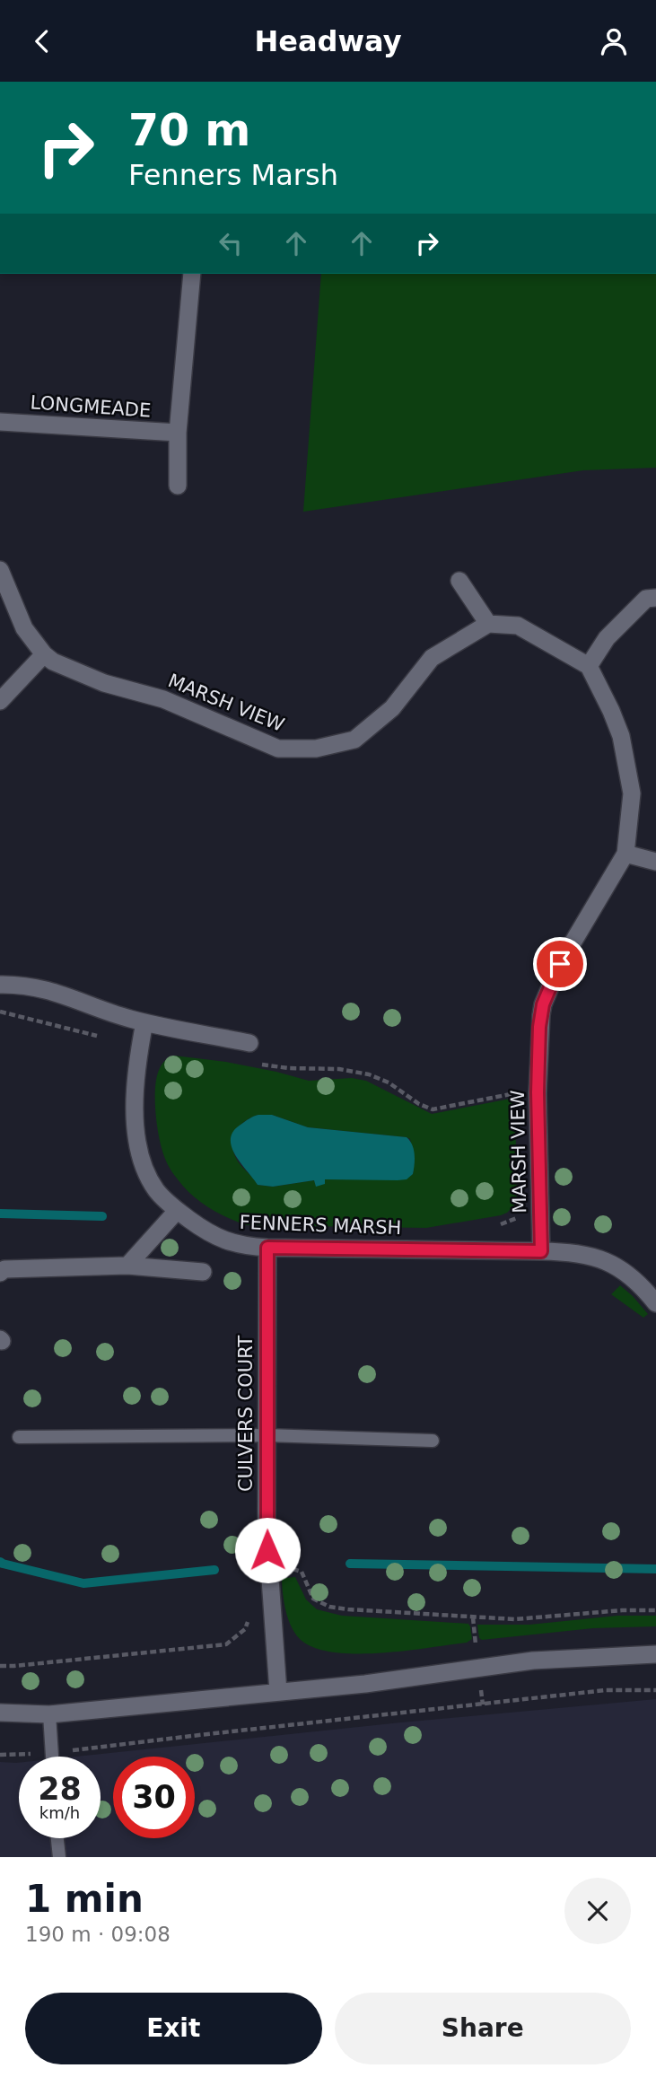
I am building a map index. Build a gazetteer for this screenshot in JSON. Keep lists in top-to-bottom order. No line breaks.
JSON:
{"streets":{"street":["LONGMEADE","MARSH VIEW","FENNERS MARSH","CULVERS COURT"]},"crossings":[["MARSH VIEW","FENNERS MARSH"],["FENNERS MARSH","CULVERS COURT"]],"page":{"header":"Headway","turn":["70 m","Fenners Marsh"],"speed":"28 km/h","limit":"30","heading":["1 min","190 m · 09:08"],"buttons":["Exit","Share"]}}
